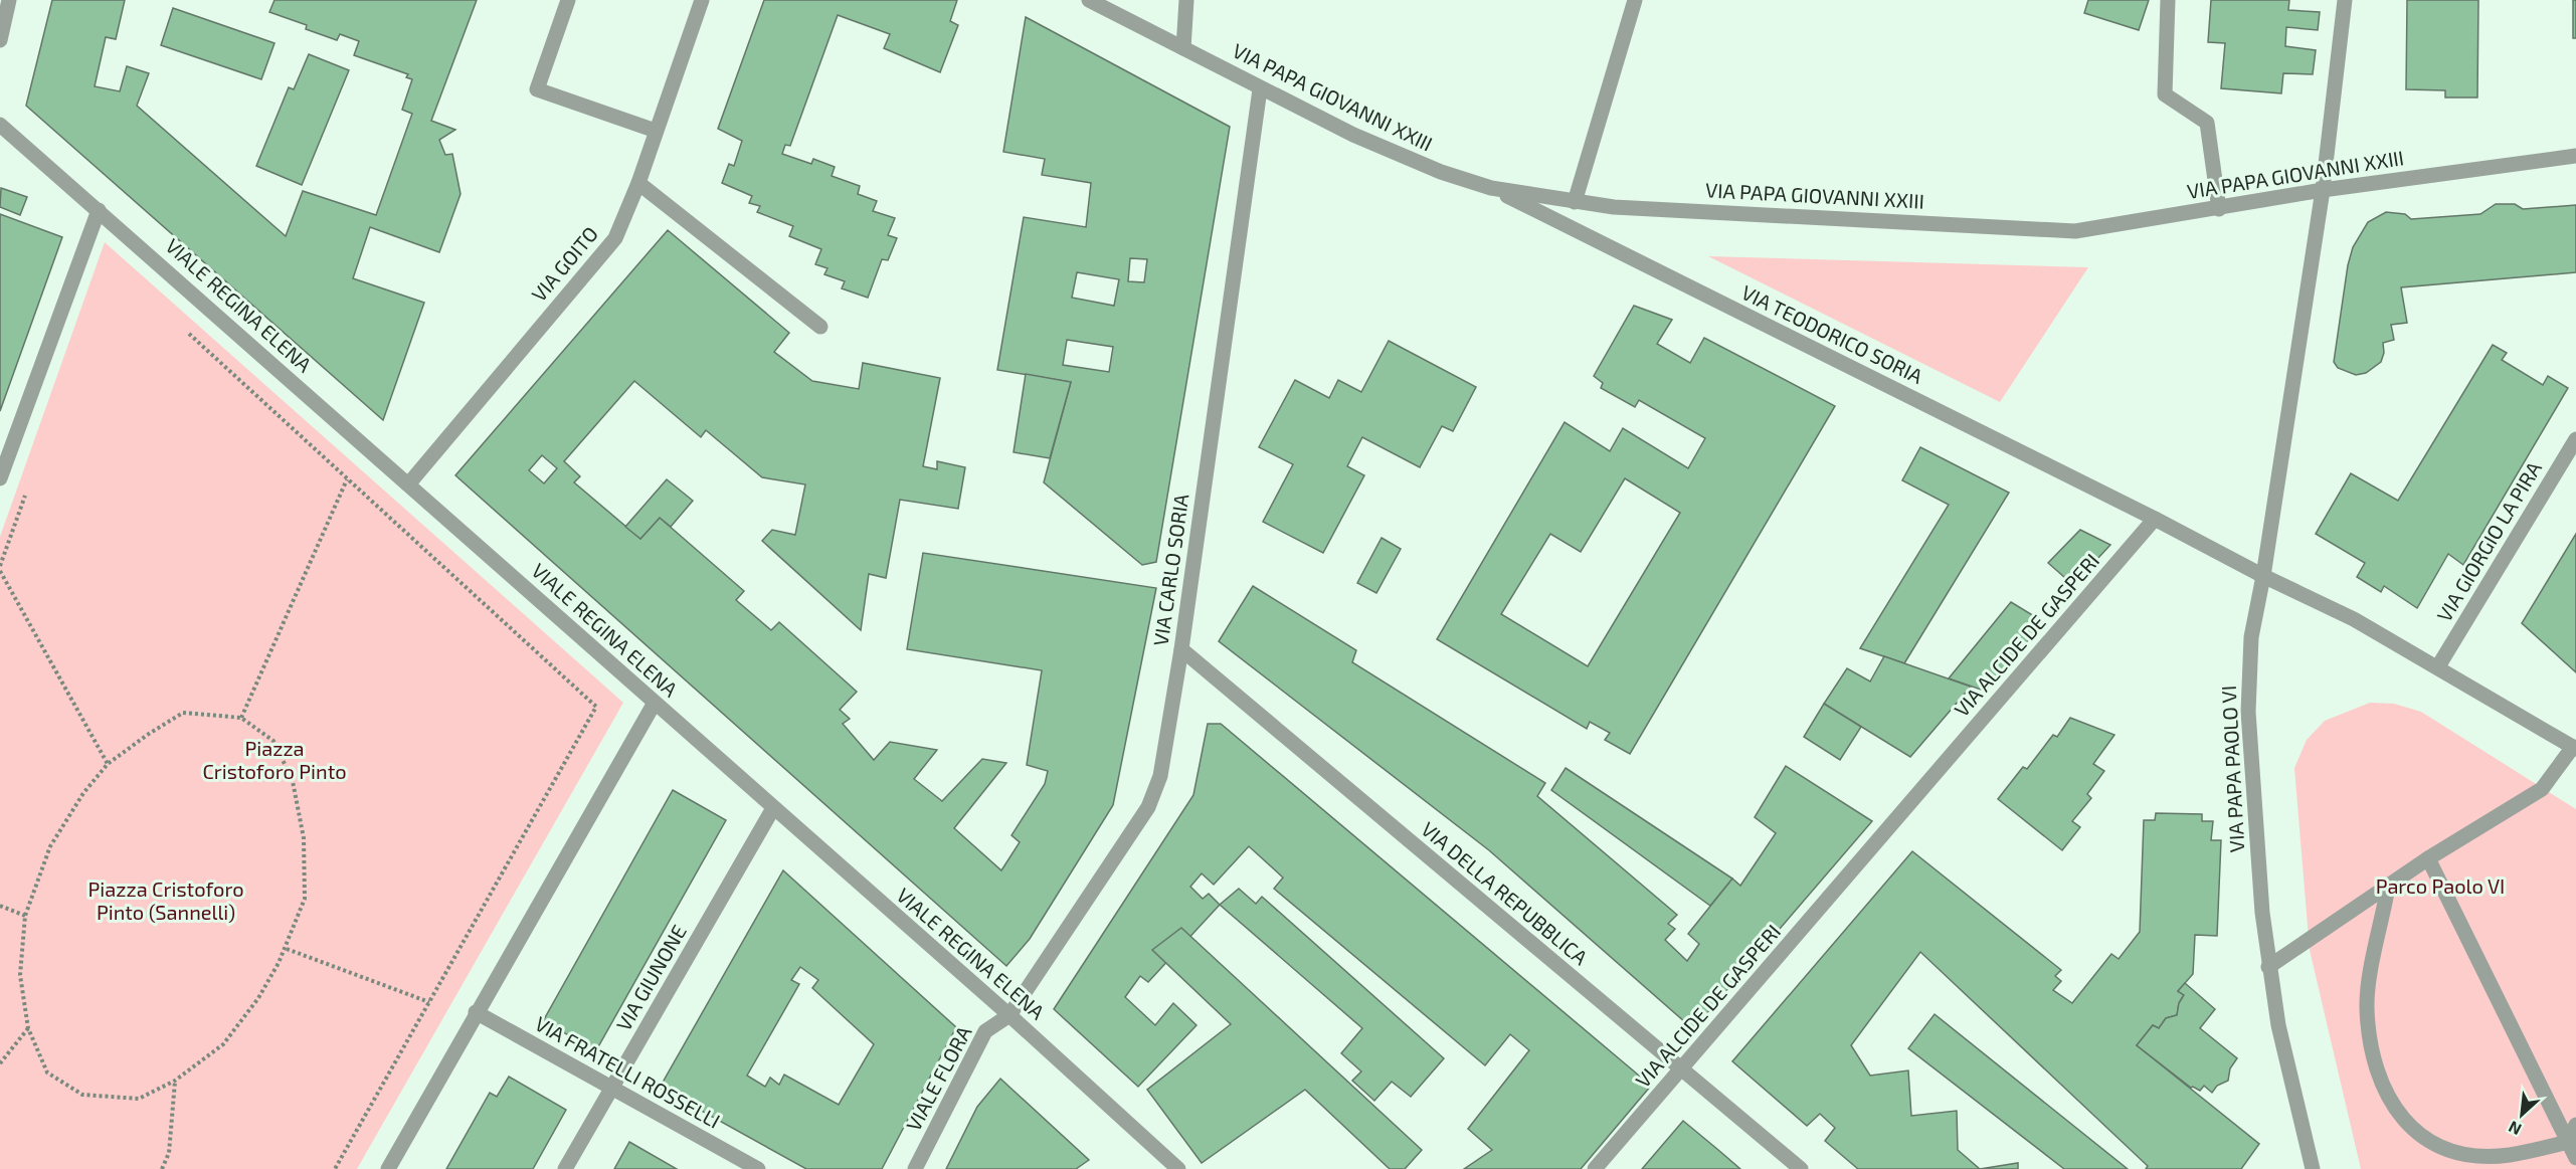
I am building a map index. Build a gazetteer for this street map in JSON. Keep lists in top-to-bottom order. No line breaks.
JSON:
{"streets":{"street":["VIA PAPA GIOVANNI XXIII","VIA GOITO","VIALE REGINA ELENA","VIA TEODORICO SORIA","VIA GIORGIO LA PIRA","VIA CARLO SORIA","VIA ALCIDE DE GASPERI","VIA PAPA PAOLO VI","VIA DELLA REPUBBLICA","VIA GIUNONE","VIA FRATELLI ROSSELLI","VIALE FLORA"]},"crossings":[["VIA PAPA GIOVANNI XXIII","VIA TEODORICO SORIA"],["VIA PAPA GIOVANNI XXIII","VIA CARLO SORIA"],["VIA GOITO","VIALE REGINA ELENA"],["VIALE REGINA ELENA","VIA CARLO SORIA"],["VIALE REGINA ELENA","VIA GIUNONE"],["VIALE REGINA ELENA","VIALE FLORA"],["VIA TEODORICO SORIA","VIA ALCIDE DE GASPERI"],["VIA CARLO SORIA","VIA DELLA REPUBBLICA"],["VIA CARLO SORIA","VIALE FLORA"],["VIA ALCIDE DE GASPERI","VIA DELLA REPUBBLICA"],["VIA GIUNONE","VIA FRATELLI ROSSELLI"]],"parks":["Piazza Cristoforo Pinto","Parco Paolo VI","Piazza Cristoforo Pinto (Sannelli)"],"north":"bottom left"}
